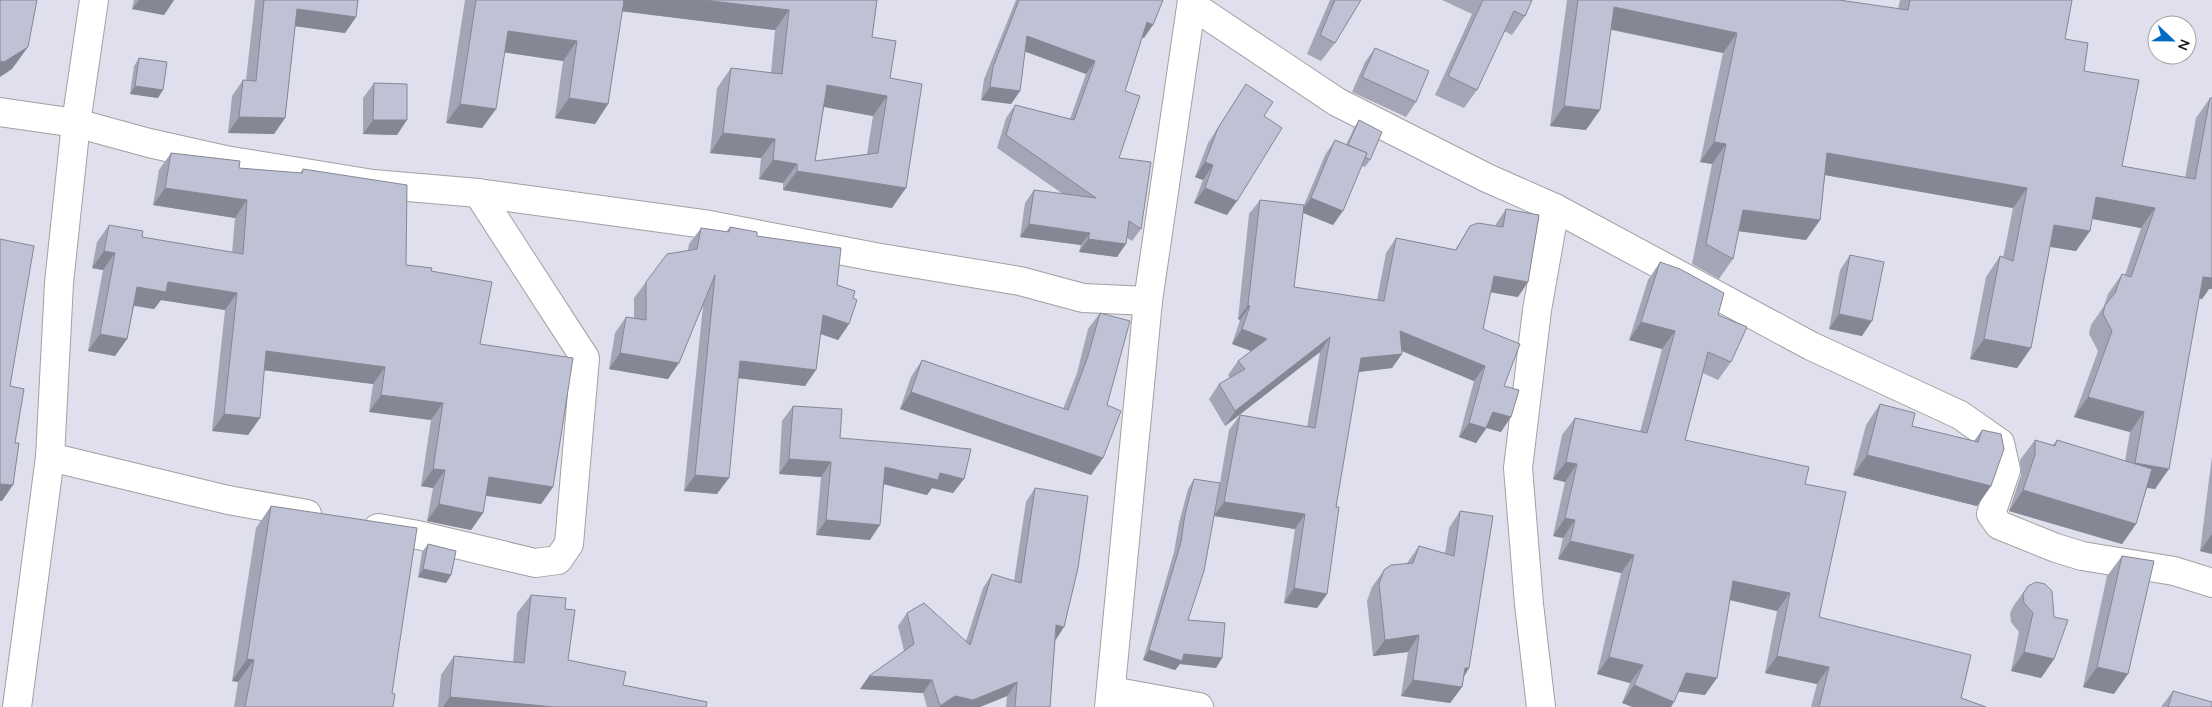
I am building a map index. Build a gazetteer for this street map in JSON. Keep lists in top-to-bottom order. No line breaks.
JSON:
{"north":"right"}
